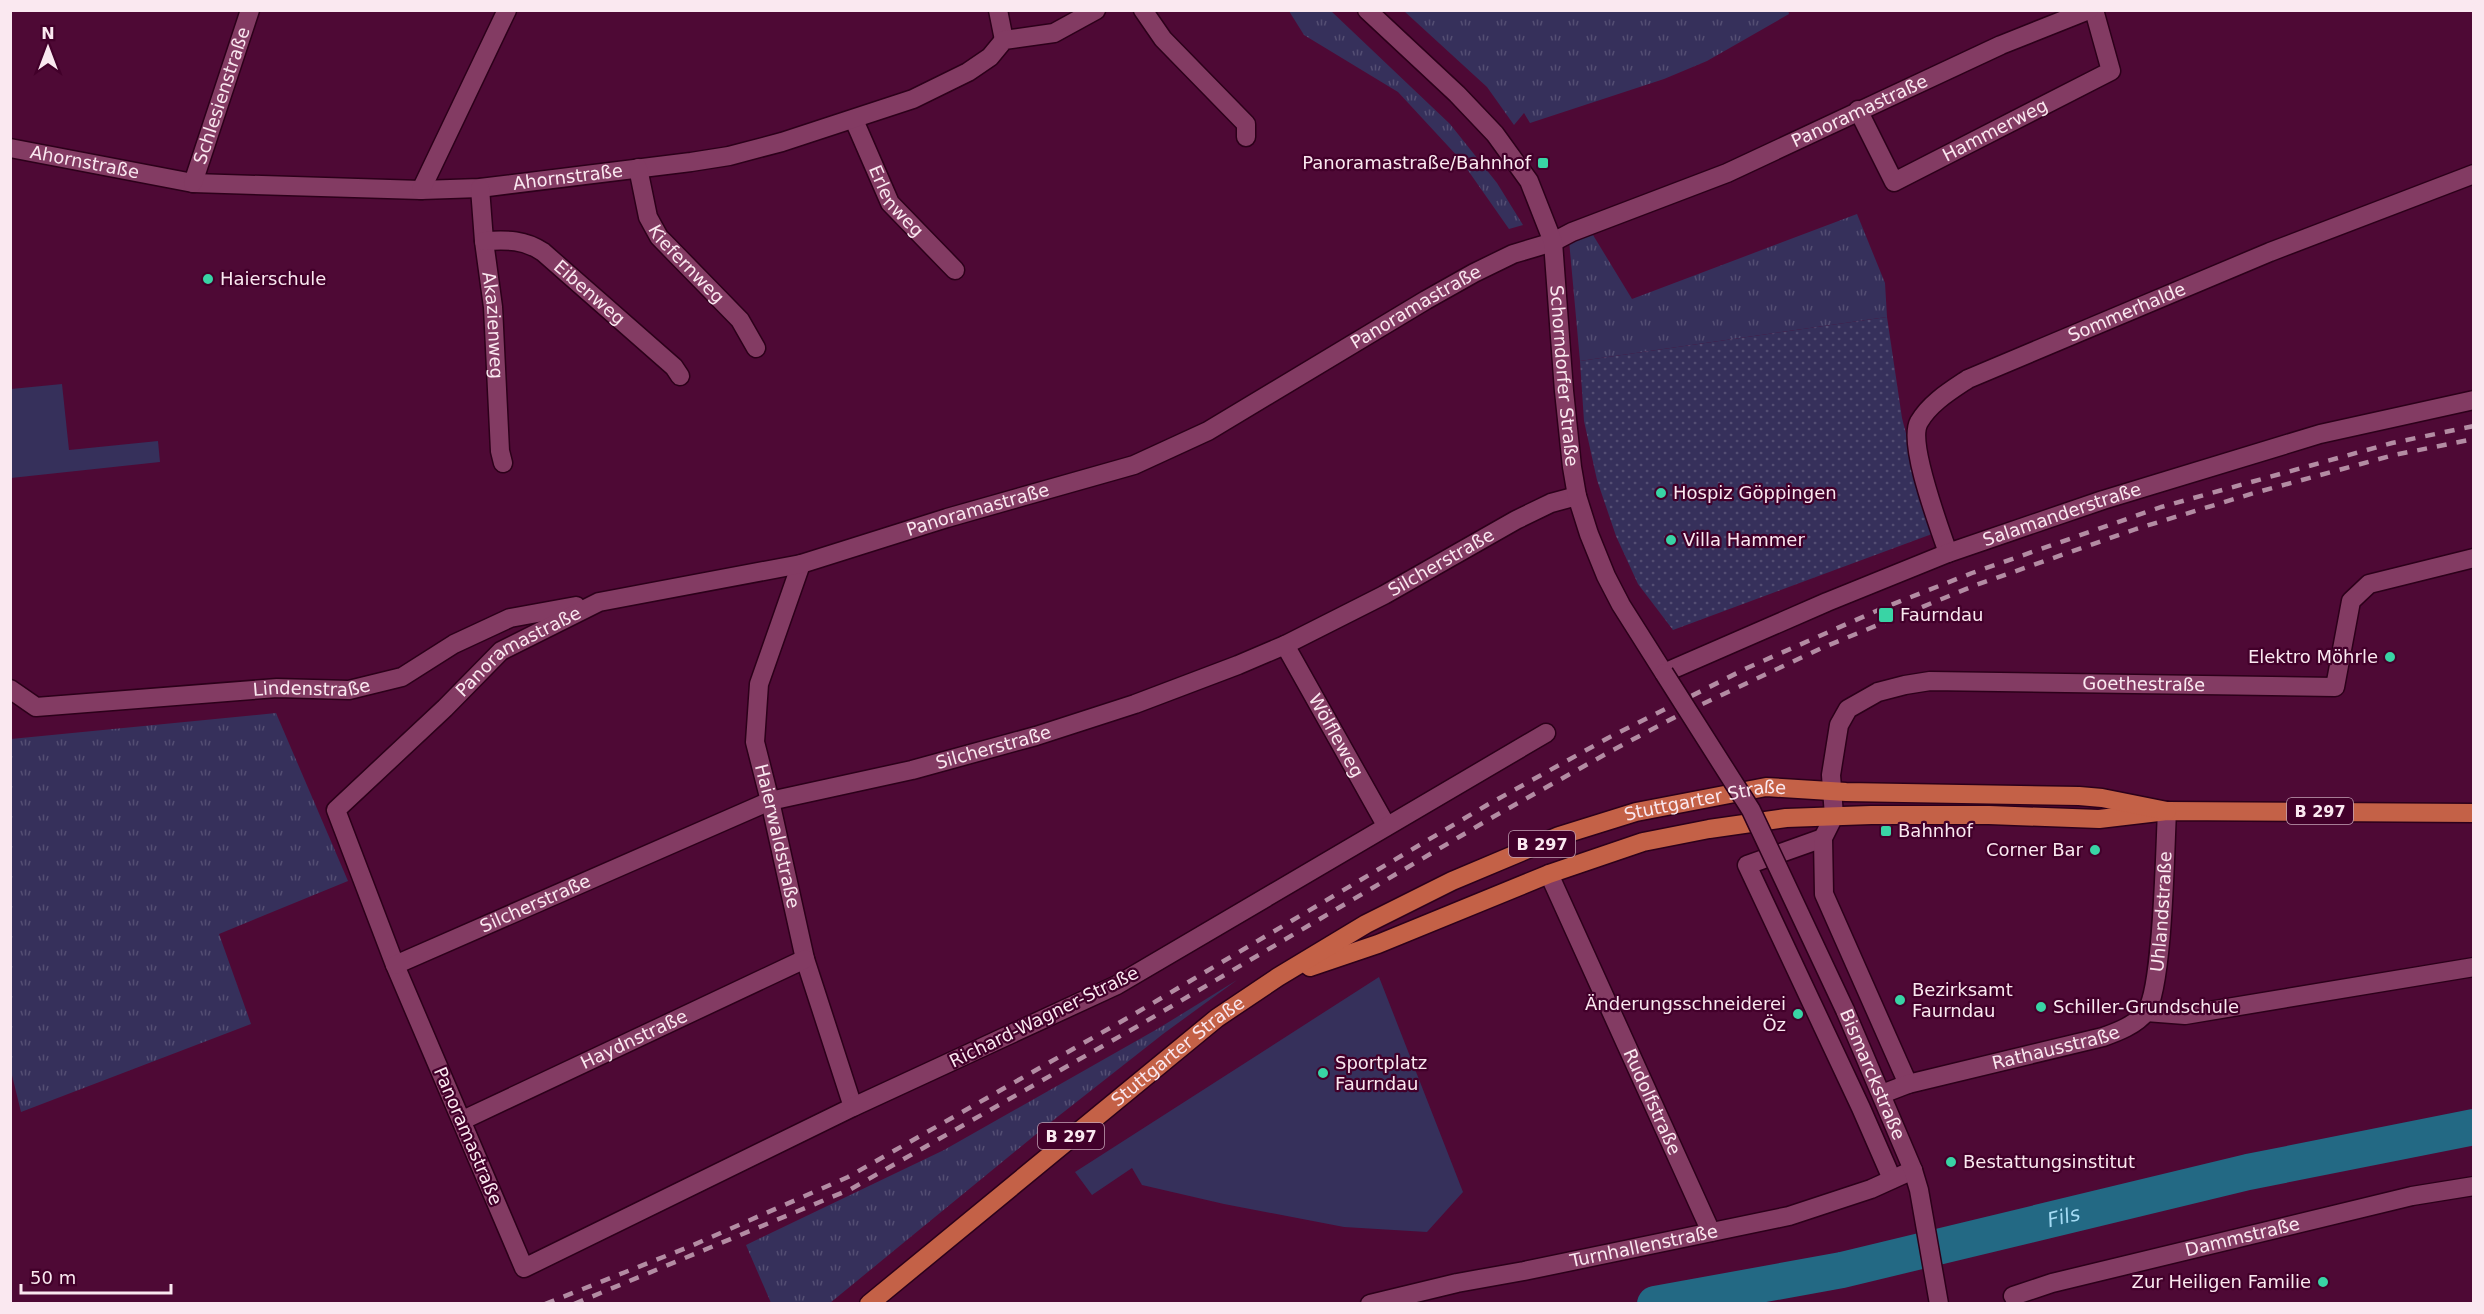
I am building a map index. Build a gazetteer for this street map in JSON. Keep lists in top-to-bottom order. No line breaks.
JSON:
{"streets":{"main road":["Stuttgarter Straße","B 297"],"street":["Schlesienstraße","Panoramastraße","Hammerweg","Ahornstraße","Erlenweg","Kiefernweg","Eibenweg","Sommerhalde","Akazienweg","Schorndorfer Straße","Salamanderstraße","Silcherstraße","Goethestraße","Lindenstraße","Wölfleweg","Haierwaldstraße","Uhlandstraße","Richard-Wagner-Straße","Haydnstraße","Rathausstraße","Bismarckstraße","Rudolfstraße","Dammstraße","Turnhallenstraße"]},"crossings":[["Schlesienstraße","Ahornstraße"],["Panoramastraße","Hammerweg"],["Panoramastraße","Schorndorfer Straße"],["Panoramastraße","Silcherstraße"],["Panoramastraße","Lindenstraße"],["Panoramastraße","Haierwaldstraße"],["Panoramastraße","Richard-Wagner-Straße"],["Panoramastraße","Haydnstraße"],["Ahornstraße","Erlenweg"],["Ahornstraße","Kiefernweg"],["Ahornstraße","Akazienweg"],["Eibenweg","Akazienweg"],["Sommerhalde","Salamanderstraße"],["Schorndorfer Straße","Salamanderstraße"],["Schorndorfer Straße","Silcherstraße"],["Schorndorfer Straße","Bismarckstraße"],["Silcherstraße","Wölfleweg"],["Silcherstraße","Haierwaldstraße"],["Goethestraße","Stuttgarter Straße"],["Goethestraße","Bismarckstraße"],["Wölfleweg","Richard-Wagner-Straße"],["Stuttgarter Straße","Uhlandstraße"],["Stuttgarter Straße","Bismarckstraße"],["Stuttgarter Straße","Rudolfstraße"],["Haierwaldstraße","Richard-Wagner-Straße"],["Haierwaldstraße","Haydnstraße"],["Uhlandstraße","Rathausstraße"],["Rathausstraße","Bismarckstraße"],["Bismarckstraße","Turnhallenstraße"],["Rudolfstraße","Turnhallenstraße"]],"water":["Fils"],"places":{"transit":["Panoramastraße/Bahnhof","Faurndau","Bahnhof"],"other":["Haierschule","Hospiz Göppingen","Villa Hammer","Elektro Möhrle","Corner Bar","Bezirksamt Faurndau","Schiller-Grundschule","Änderungsschneiderei Öz","Sportplatz Faurndau","Bestattungsinstitut","Zur Heiligen Familie"]},"scale_bar":"50 m","north":"top"}
